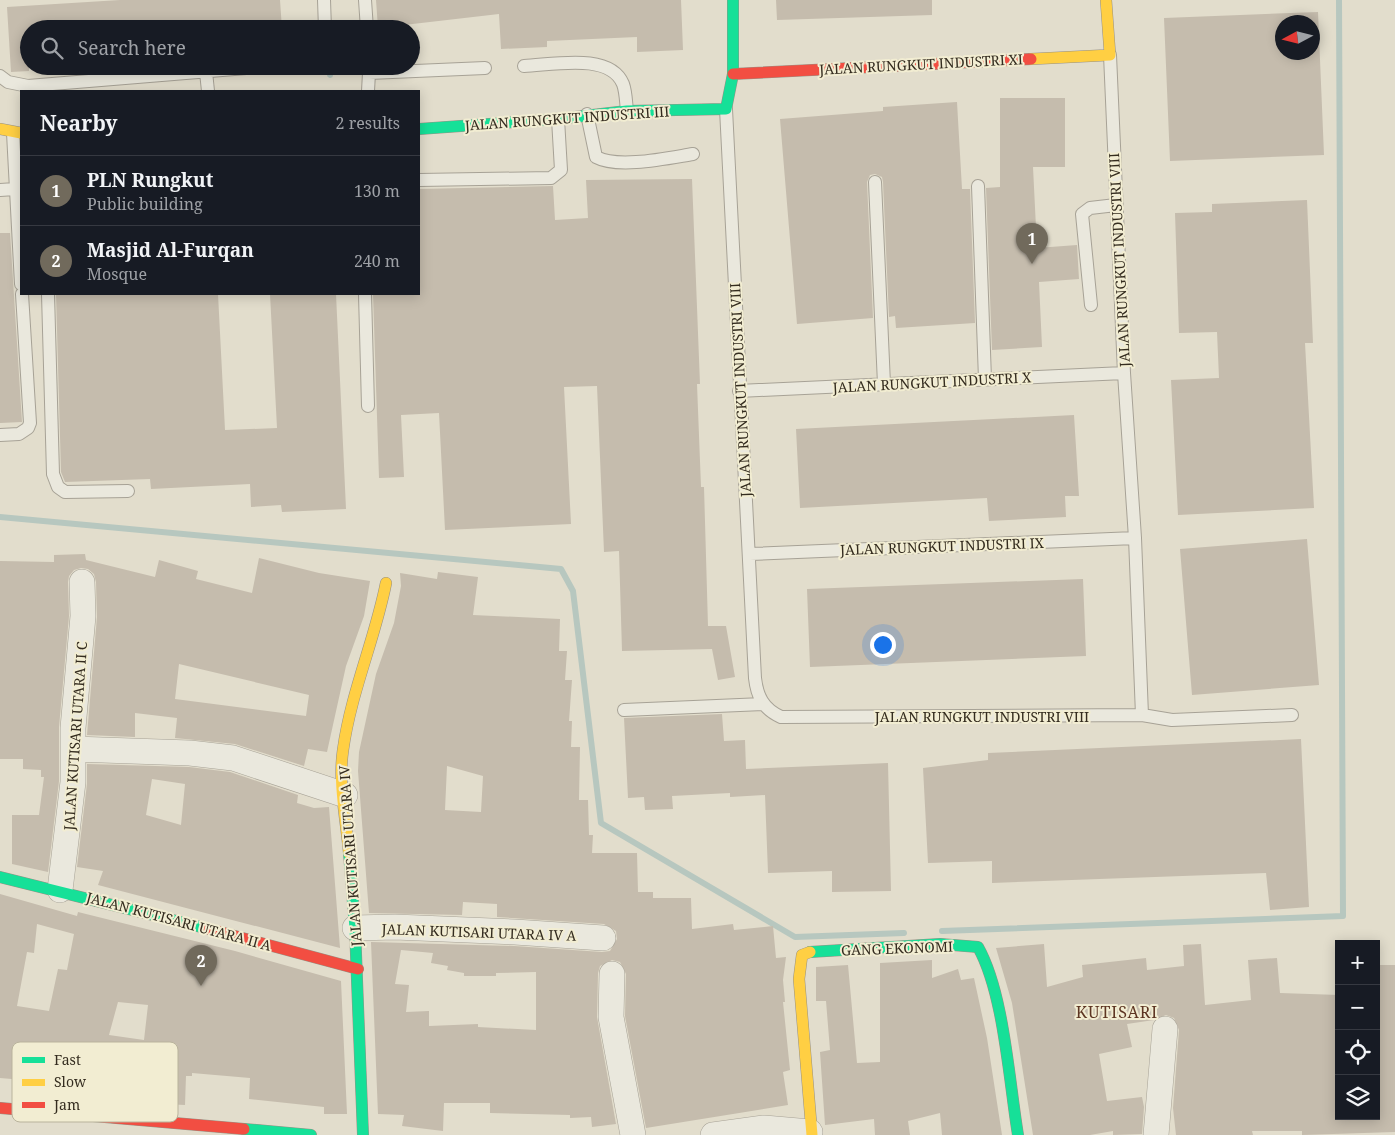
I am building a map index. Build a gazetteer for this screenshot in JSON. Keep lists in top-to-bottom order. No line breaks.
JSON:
{"streets":{"street":["JALAN RUNGKUT INDUSTRI XI","JALAN RUNGKUT INDUSTRI III","JALAN KUTISARI UTARA II C","JALAN KUTISARI UTARA IV","JALAN KUTISARI UTARA II A","JALAN KUTISARI UTARA IV A","GANG EKONOMI"],"lane":["JALAN RUNGKUT INDUSTRI VIII","JALAN RUNGKUT INDUSTRI X","JALAN RUNGKUT INDUSTRI IX"]},"crossings":[["JALAN RUNGKUT INDUSTRI XI","JALAN RUNGKUT INDUSTRI VIII"],["JALAN RUNGKUT INDUSTRI III","JALAN RUNGKUT INDUSTRI VIII"],["JALAN RUNGKUT INDUSTRI VIII","JALAN RUNGKUT INDUSTRI X"],["JALAN RUNGKUT INDUSTRI VIII","JALAN RUNGKUT INDUSTRI IX"],["JALAN KUTISARI UTARA II C","JALAN KUTISARI UTARA II A"],["JALAN KUTISARI UTARA IV","JALAN KUTISARI UTARA II A"],["JALAN KUTISARI UTARA IV","JALAN KUTISARI UTARA IV A"]],"districts":["KUTISARI"],"legend":["Fast","Slow","Jam"],"north":"left","page":{"search":"Search here","heading":["Nearby","2 results"],"list":[{"mark":"1","name":"PLN Rungkut","note":"Public building","value":"130 m"},{"mark":"2","name":"Masjid Al-Furqan","note":"Mosque","value":"240 m"}],"pins":["1","2"],"map_buttons":["+","−"]}}
